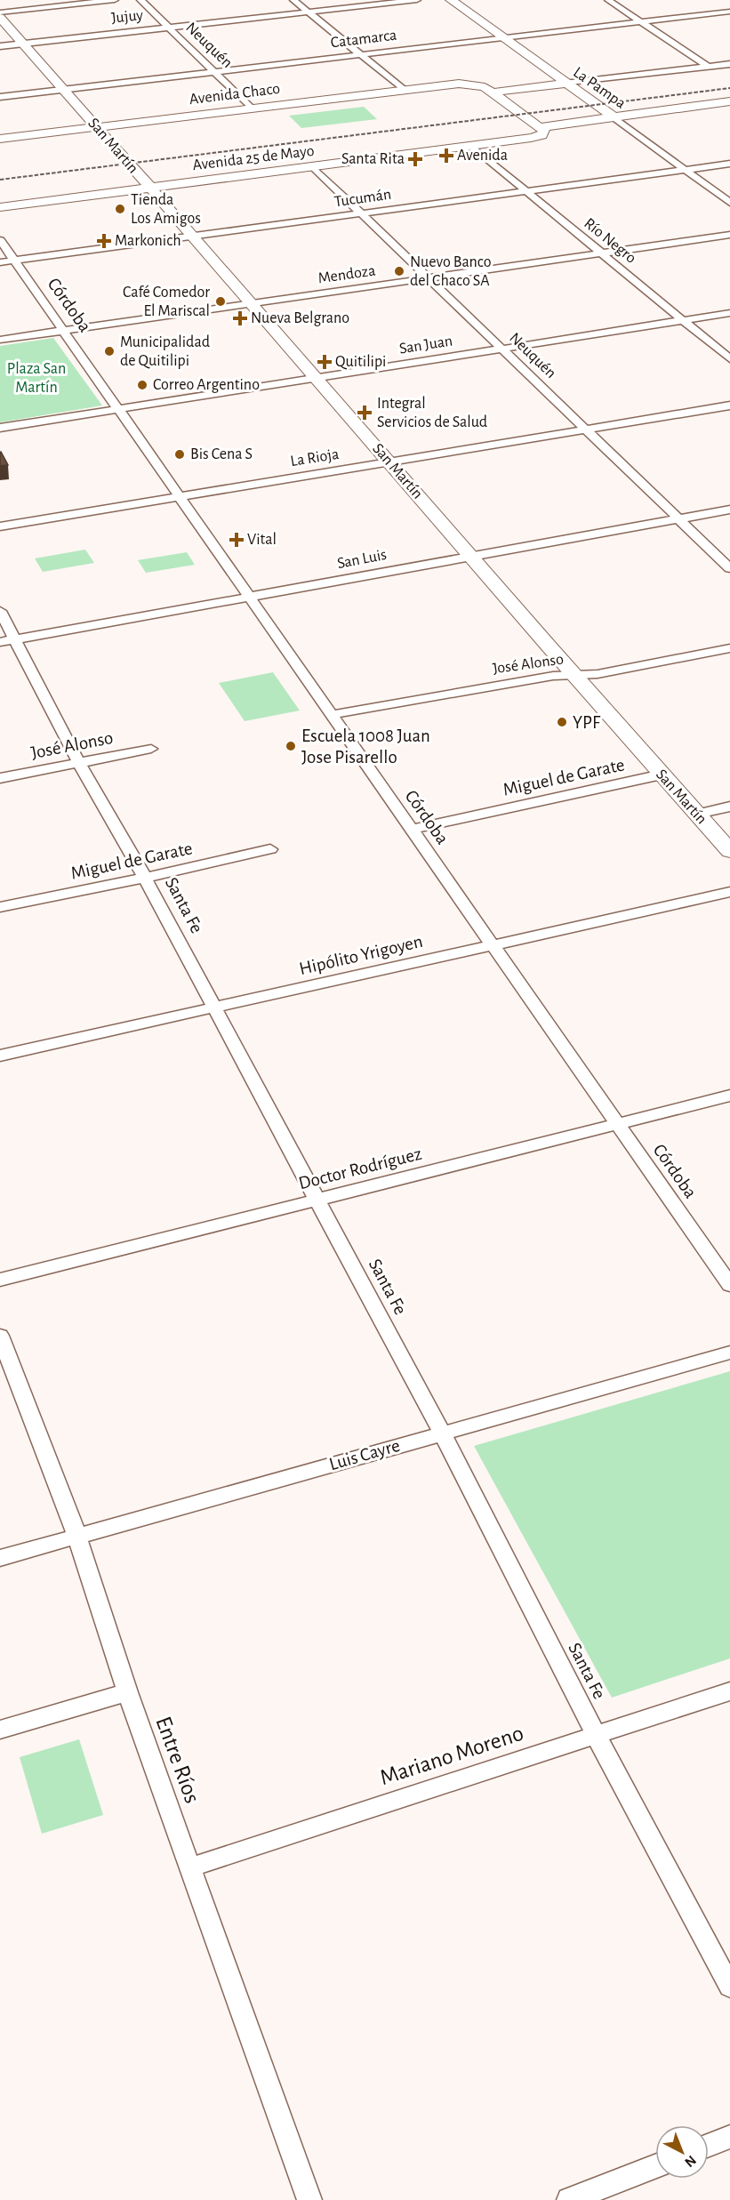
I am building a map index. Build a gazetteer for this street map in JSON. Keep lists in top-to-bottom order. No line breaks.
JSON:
{"streets":{"street":["Jujuy","Catamarca","Neuquén","La Pampa","Avenida Chaco","San Martín","Avenida 25 de Mayo","Tucumán","Río Negro","Mendoza","Córdoba","San Juan","La Rioja","San Luis","José Alonso","Miguel de Garate","Santa Fe","Hipólito Yrigoyen","Doctor Rodríguez","Luis Cayre","Mariano Moreno","Entre Ríos"]},"crossings":[["Jujuy","Neuquén"],["Jujuy","San Martín"],["Catamarca","Neuquén"],["Catamarca","La Pampa"],["Catamarca","San Martín"],["Neuquén","Avenida Chaco"],["Neuquén","Avenida 25 de Mayo"],["Neuquén","Tucumán"],["Neuquén","Mendoza"],["Neuquén","San Juan"],["Neuquén","La Rioja"],["Neuquén","San Luis"],["La Pampa","Avenida 25 de Mayo"],["La Pampa","Tucumán"],["Avenida Chaco","San Martín"],["San Martín","Avenida 25 de Mayo"],["San Martín","Tucumán"],["San Martín","Mendoza"],["San Martín","San Juan"],["San Martín","La Rioja"],["San Martín","San Luis"],["San Martín","José Alonso"],["San Martín","Miguel de Garate"],["Avenida 25 de Mayo","Río Negro"],["Tucumán","Río Negro"],["Tucumán","Córdoba"],["Río Negro","Mendoza"],["Río Negro","San Juan"],["Mendoza","Córdoba"],["Córdoba","San Juan"],["Córdoba","La Rioja"],["Córdoba","San Luis"],["Córdoba","José Alonso"],["Córdoba","Miguel de Garate"],["Córdoba","Hipólito Yrigoyen"],["Córdoba","Doctor Rodríguez"],["San Luis","Santa Fe"],["José Alonso","Santa Fe"],["Miguel de Garate","Santa Fe"],["Santa Fe","Hipólito Yrigoyen"],["Santa Fe","Doctor Rodríguez"],["Santa Fe","Luis Cayre"],["Santa Fe","Mariano Moreno"],["Luis Cayre","Entre Ríos"],["Mariano Moreno","Entre Ríos"]],"parks":["Plaza San Martín"],"places":{"health":["Avenida","Santa Rita","Markonich","Nueva Belgrano","Quitilipi","Integral Servicios de Salud","Vital"],"other":["Tienda Los Amigos","Nuevo Banco del Chaco SA","Café Comedor El Mariscal","Municipalidad de Quitilipi","Correo Argentino","Bis Cena S","YPF","Escuela 1008 Juan Jose Pisarello"]},"north":"bottom right"}
